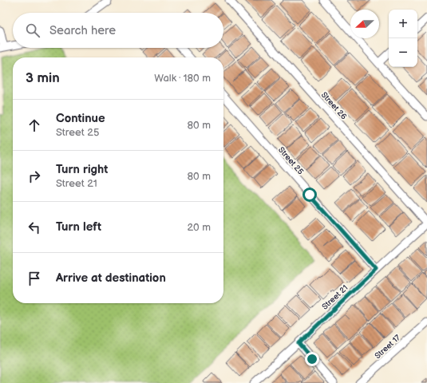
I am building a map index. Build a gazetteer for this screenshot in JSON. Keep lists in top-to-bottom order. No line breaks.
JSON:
{"streets":{"street":["Street 26","Street 25","Street 21","Street 17"]},"crossings":[["Street 26","Street 21"],["Street 25","Street 21"]],"north":"left","page":{"map_buttons":["+","−"],"search":"Search here","heading":["3 min","Walk · 180 m"],"list":[["Continue","Street 25","80 m"],["Turn right","Street 21","80 m"],["Turn left","20 m"],"Arrive at destination"]}}
